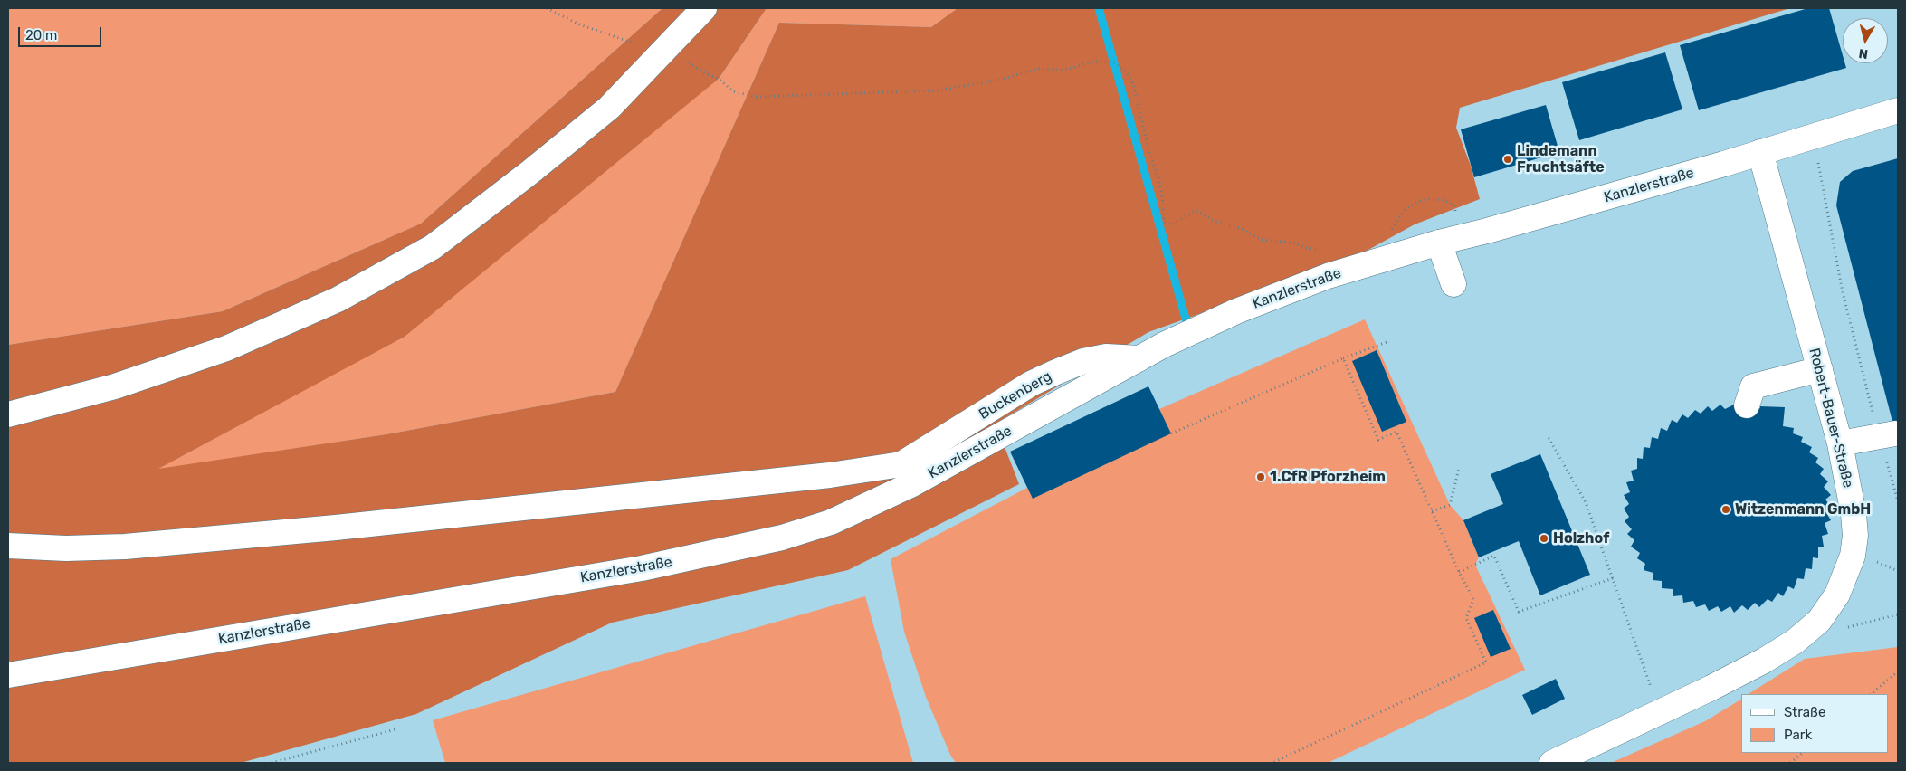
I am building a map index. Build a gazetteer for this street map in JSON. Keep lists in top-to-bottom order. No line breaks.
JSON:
{"streets":{"main road":["Kanzlerstraße","Buckenberg","Robert-Bauer-Straße"]},"crossings":[["Kanzlerstraße","Buckenberg"],["Kanzlerstraße","Robert-Bauer-Straße"]],"places":["Lindemann Fruchtsäfte","1.CfR Pforzheim","Witzenmann GmbH","Holzhof"],"legend":["Straße","Park"],"scale_bar":"20 m","north":"bottom"}
